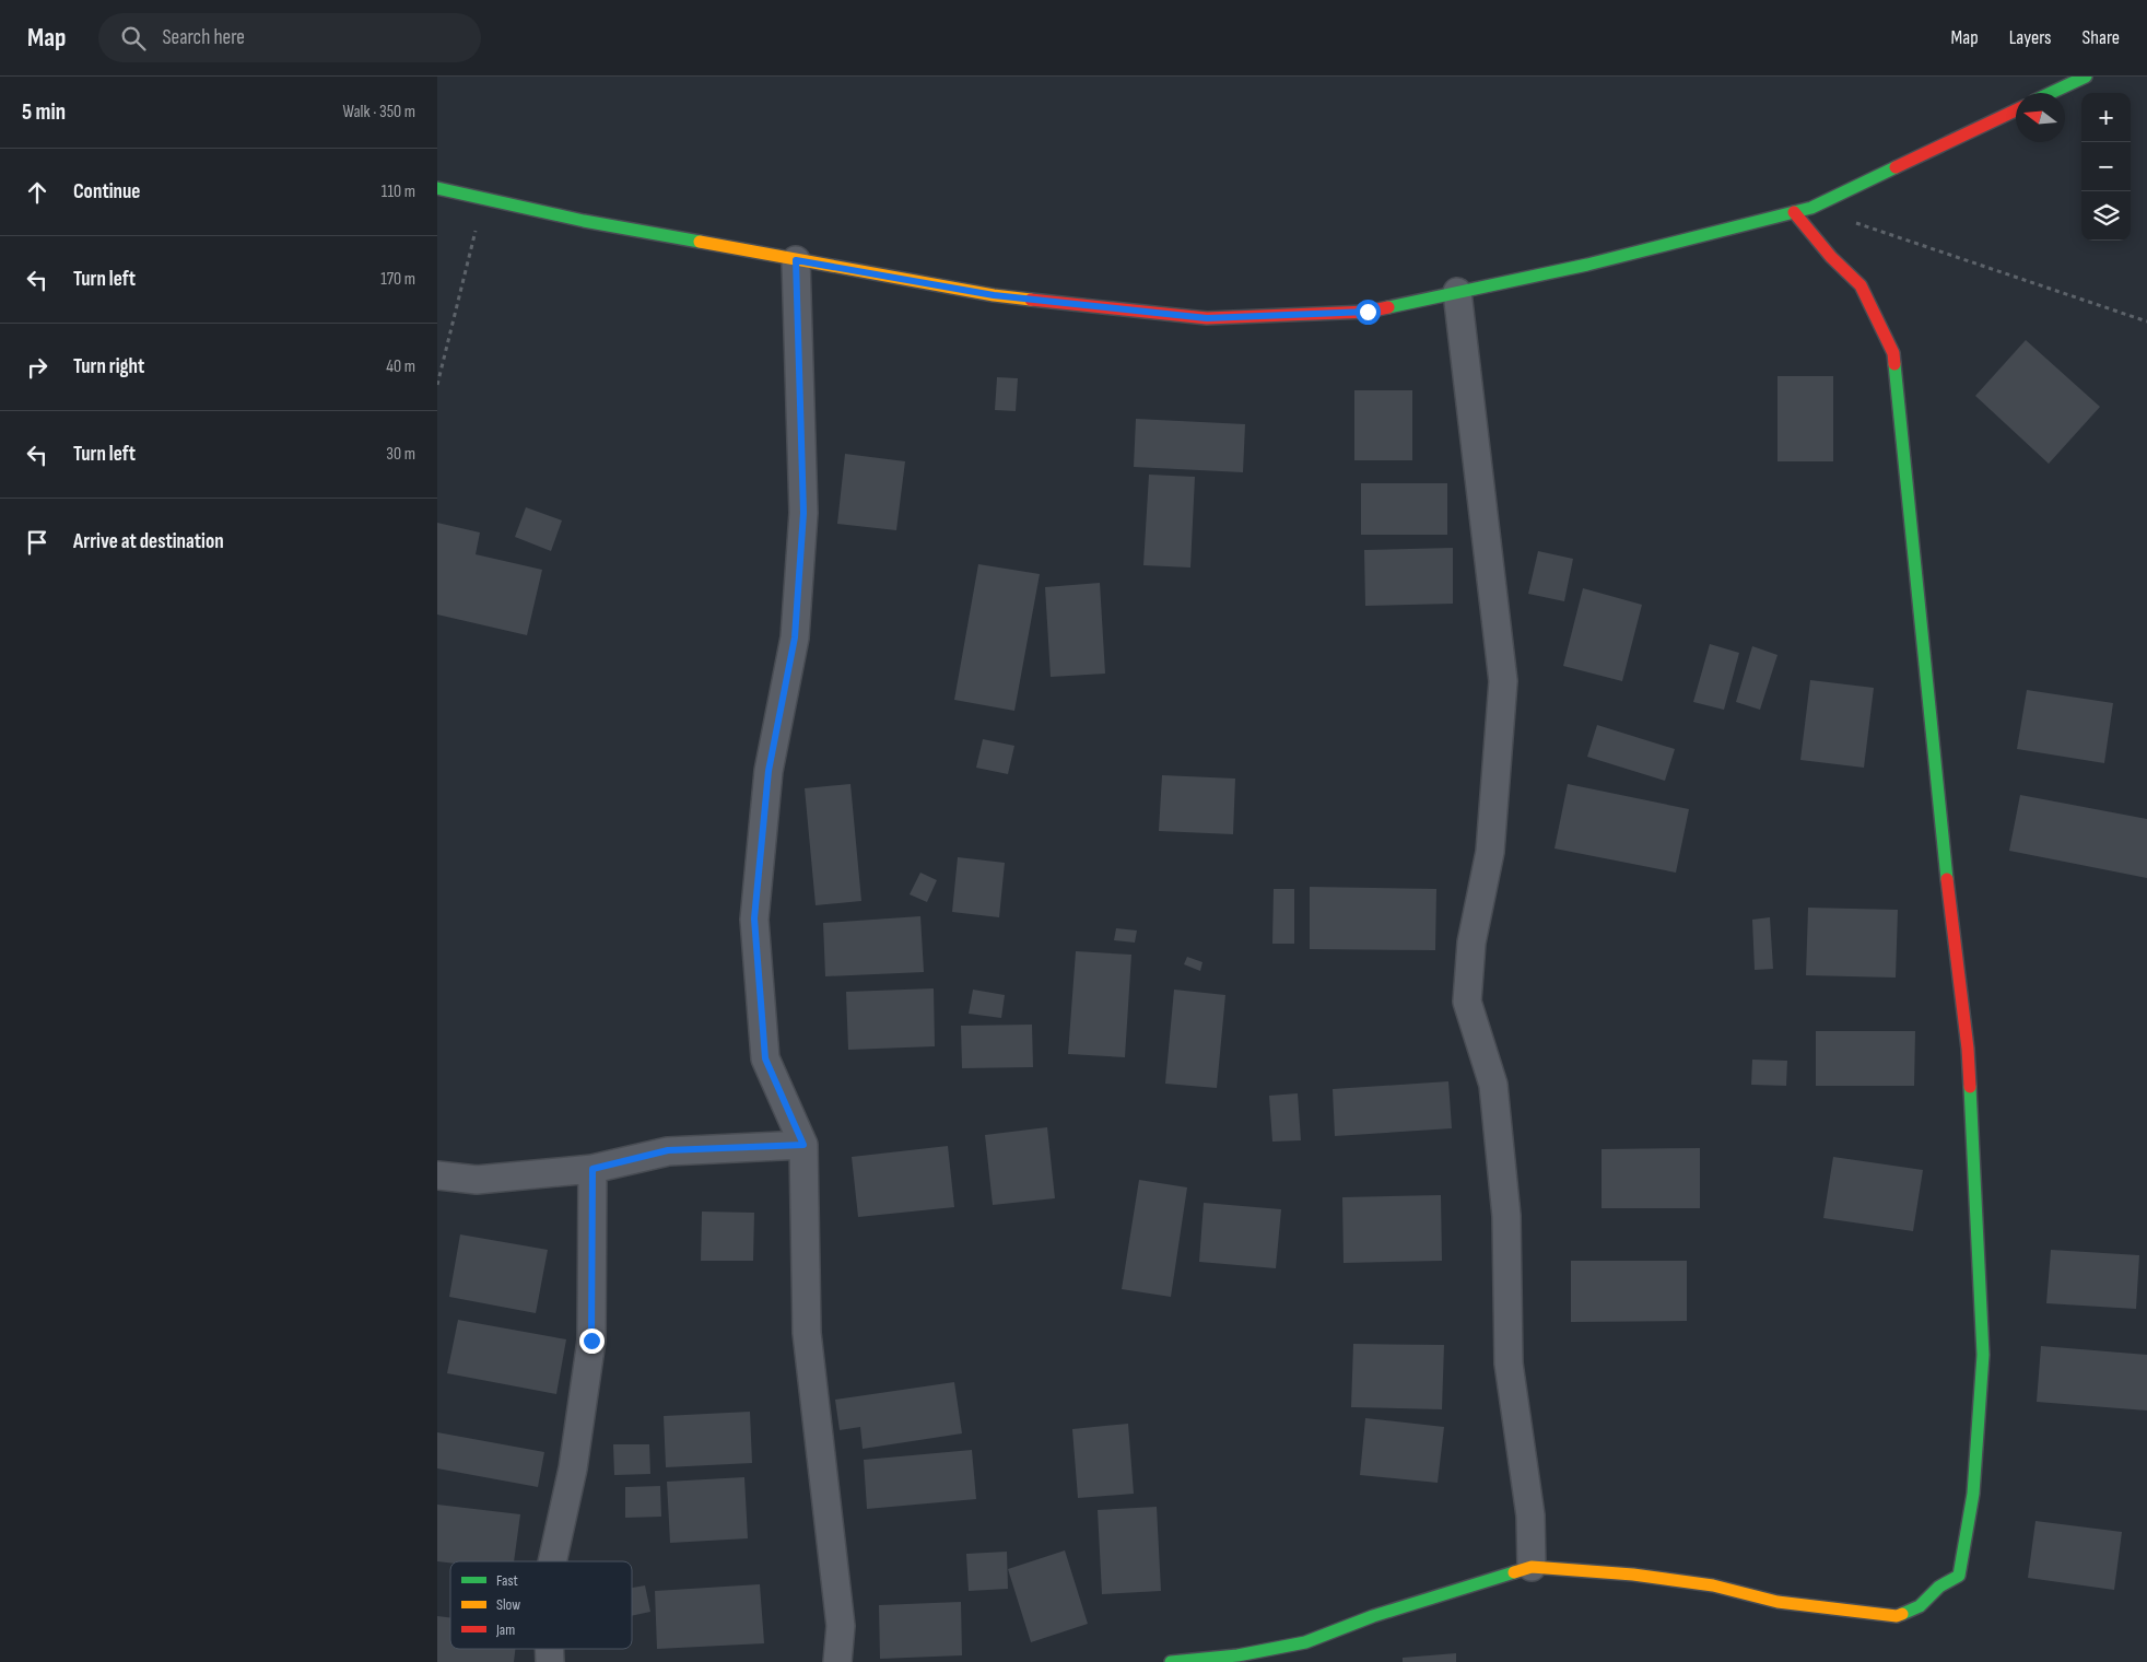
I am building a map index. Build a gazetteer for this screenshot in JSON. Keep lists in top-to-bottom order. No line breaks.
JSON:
{"legend":["Fast","Slow","Jam"],"north":"left","page":{"header":"Map","search":"Search here","nav":["Map","Layers","Share"],"heading":["5 min","Walk · 350 m"],"map_buttons":["+","−"],"list":[["Continue","110 m"],["Turn left","170 m"],["Turn right","40 m"],["Turn left","30 m"],"Arrive at destination"]}}
